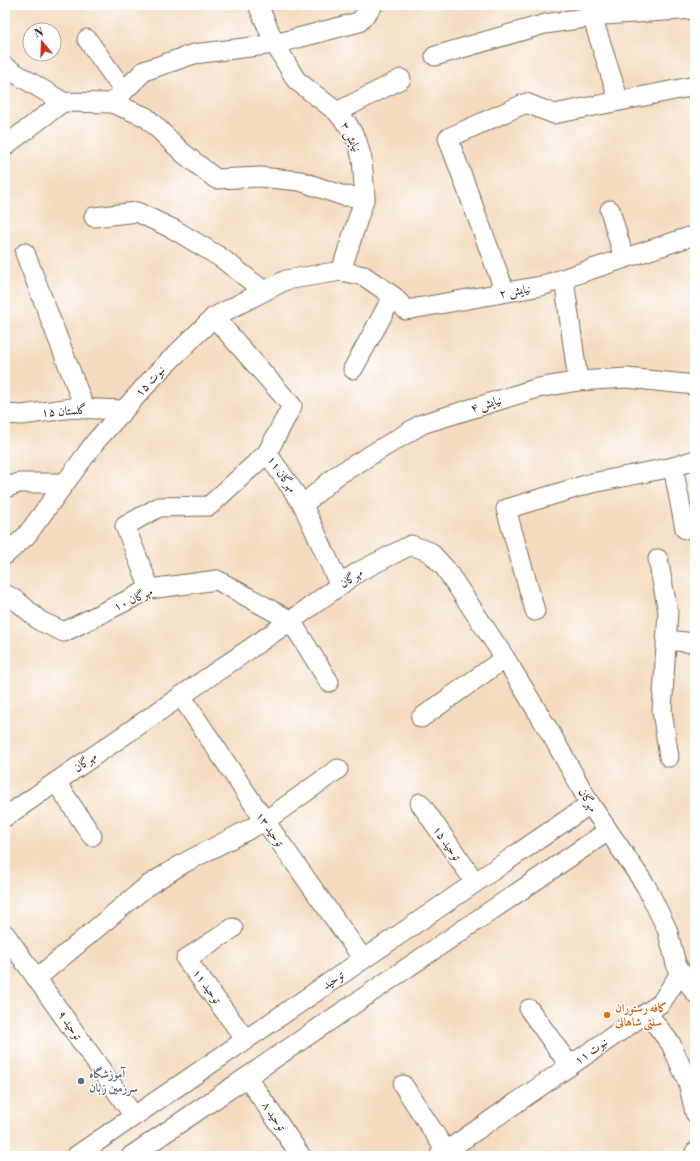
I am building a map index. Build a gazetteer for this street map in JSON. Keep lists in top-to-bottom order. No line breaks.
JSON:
{"streets":{"street":["نیایش ۳","نیایش ۲","نبوت ۱۵","نیایش ۴","گلستان ۱۵","مهرگان ۱۱","مهرگان","مهرگان ۱۰","توحید ۱۳","توحید ۱۵","توحید","توحید ۱۱","توحید ۹","نبوت ۱۱","توحید ۸"]},"crossings":[["نیایش ۳","نیایش ۲"],["نیایش ۳","نبوت ۱۵"],["نیایش ۲","نبوت ۱۵"],["نبوت ۱۵","گلستان ۱۵"],["نبوت ۱۵","مهرگان ۱۱"],["نیایش ۴","مهرگان ۱۱"],["مهرگان ۱۱","مهرگان"],["مهرگان","مهرگان ۱۰"],["مهرگان","توحید ۱۳"],["مهرگان","توحید"],["مهرگان","نبوت ۱۱"],["توحید ۱۳","توحید"],["توحید ۱۵","توحید"],["توحید","توحید ۱۱"],["توحید","توحید ۹"]],"places":["کافه رستوران سنتی شاهانی","آموزشگاه سرزمین زبان"],"north":"top"}
